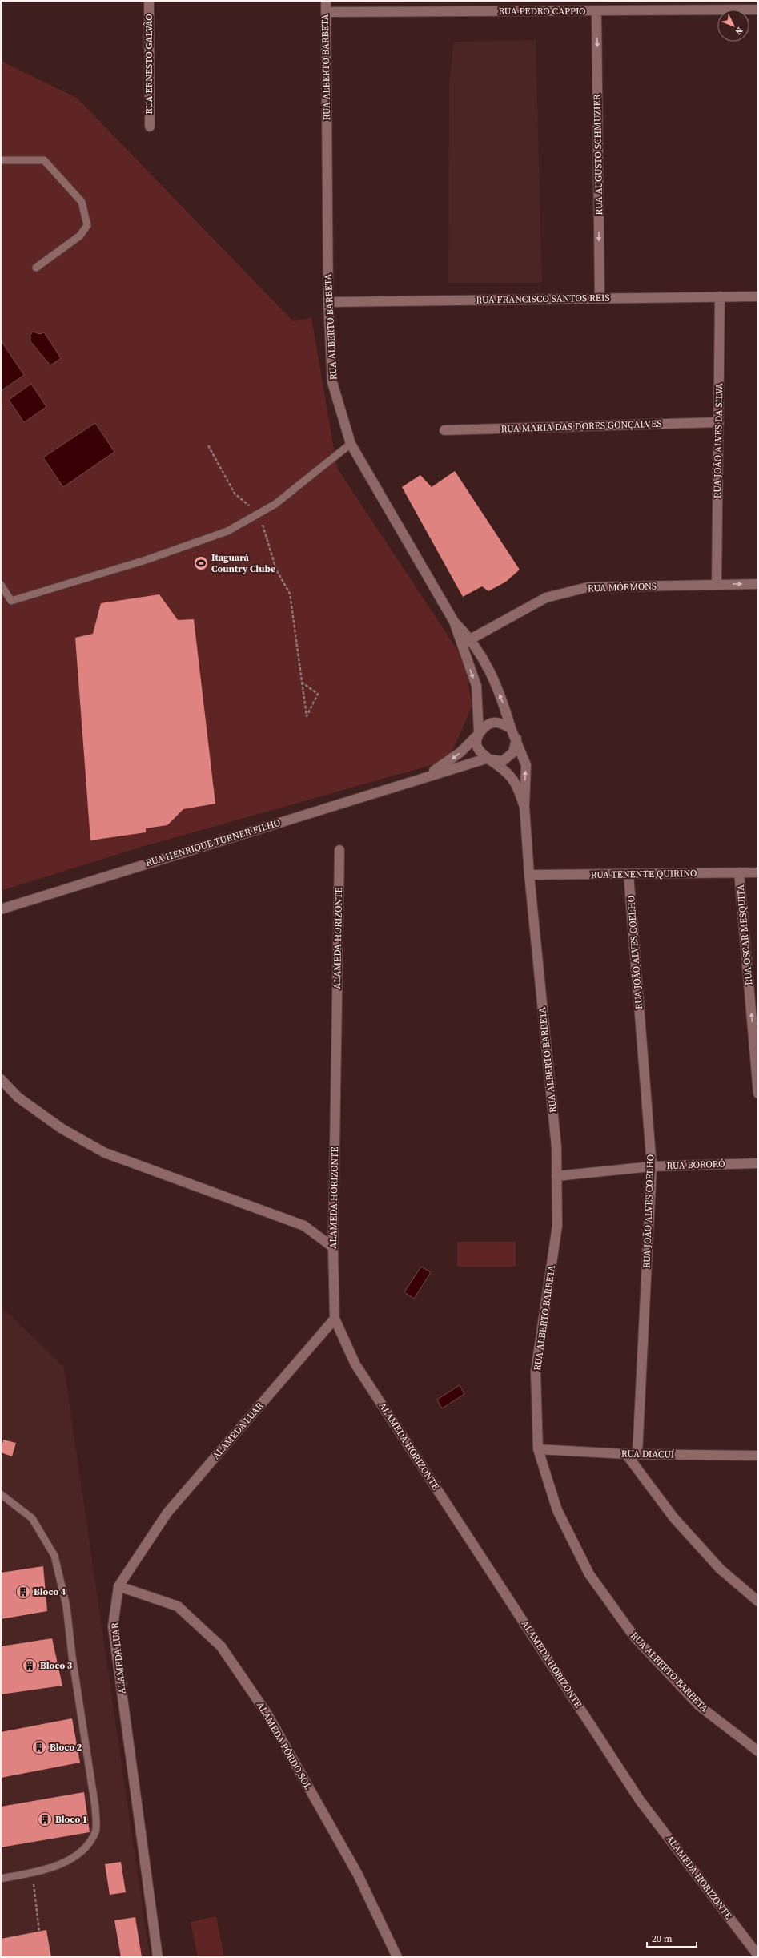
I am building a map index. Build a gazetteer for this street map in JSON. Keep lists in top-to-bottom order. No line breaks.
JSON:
{"streets":{"street":["RUA PEDRO CAPPIO","RUA ERNESTO GALVÃO","RUA ALBERTO BARBETA","RUA AUGUSTO SCHMUZIER","RUA FRANCISCO SANTOS REIS","RUA MARIA DAS DORES GONÇALVES","RUA JOÃO ALVES DA SILVA","RUA MÓRMONS","RUA HENRIQUE TURNER FILHO","RUA TENENTE QUIRINO","RUA OSCAR MESQUITA","ALAMEDA HORIZONTE","RUA JOÃO ALVES COELHO","RUA BORORÓ","ALAMEDA LUAR","RUA DIACUÍ","ALAMEDA PÔRDO SOL"]},"crossings":[["RUA PEDRO CAPPIO","RUA ALBERTO BARBETA"],["RUA PEDRO CAPPIO","RUA AUGUSTO SCHMUZIER"],["RUA ALBERTO BARBETA","RUA FRANCISCO SANTOS REIS"],["RUA ALBERTO BARBETA","RUA MÓRMONS"],["RUA ALBERTO BARBETA","RUA TENENTE QUIRINO"],["RUA ALBERTO BARBETA","RUA BORORÓ"],["RUA ALBERTO BARBETA","RUA DIACUÍ"],["RUA AUGUSTO SCHMUZIER","RUA FRANCISCO SANTOS REIS"],["RUA FRANCISCO SANTOS REIS","RUA JOÃO ALVES DA SILVA"],["RUA MARIA DAS DORES GONÇALVES","RUA JOÃO ALVES DA SILVA"],["RUA JOÃO ALVES DA SILVA","RUA MÓRMONS"],["RUA TENENTE QUIRINO","RUA OSCAR MESQUITA"],["RUA TENENTE QUIRINO","RUA JOÃO ALVES COELHO"],["ALAMEDA HORIZONTE","ALAMEDA LUAR"],["RUA JOÃO ALVES COELHO","RUA BORORÓ"],["RUA JOÃO ALVES COELHO","RUA DIACUÍ"],["ALAMEDA LUAR","ALAMEDA PÔRDO SOL"]],"one_way":["RUA AUGUSTO SCHMUZIER","RUA OSCAR MESQUITA"],"places":{"sports":["Itaguará Country Clube"],"building":["Bloco 4","Bloco 3","Bloco 2","Bloco 1"]},"scale_bar":"20 m","north":"bottom right"}
